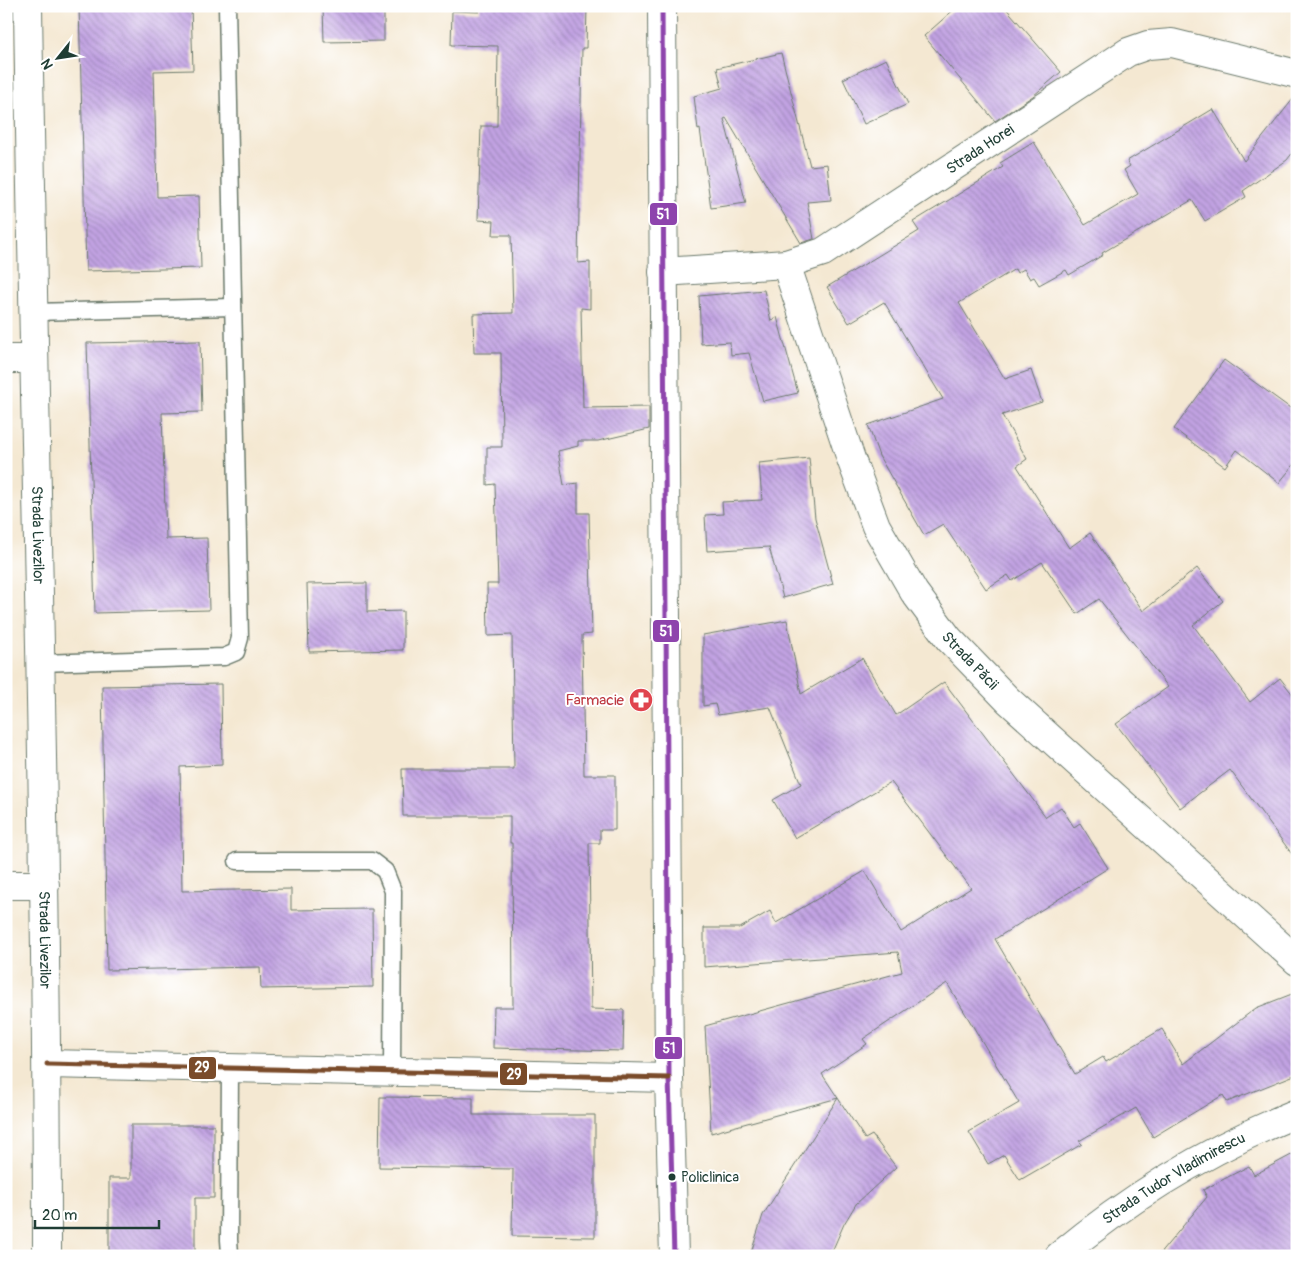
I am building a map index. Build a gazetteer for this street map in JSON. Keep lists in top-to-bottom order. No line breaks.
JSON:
{"streets":{"street":["Strada Horei","Strada Livezilor","Strada Păcii","Strada Tudor Vladimirescu"]},"crossings":[["Strada Horei","Strada Păcii"]],"places":{"pharmacy":["Farmacie"],"other":["Policlinica"]},"lines":["transit line 51","transit line 29"],"scale_bar":"20 m","north":"bottom left"}
